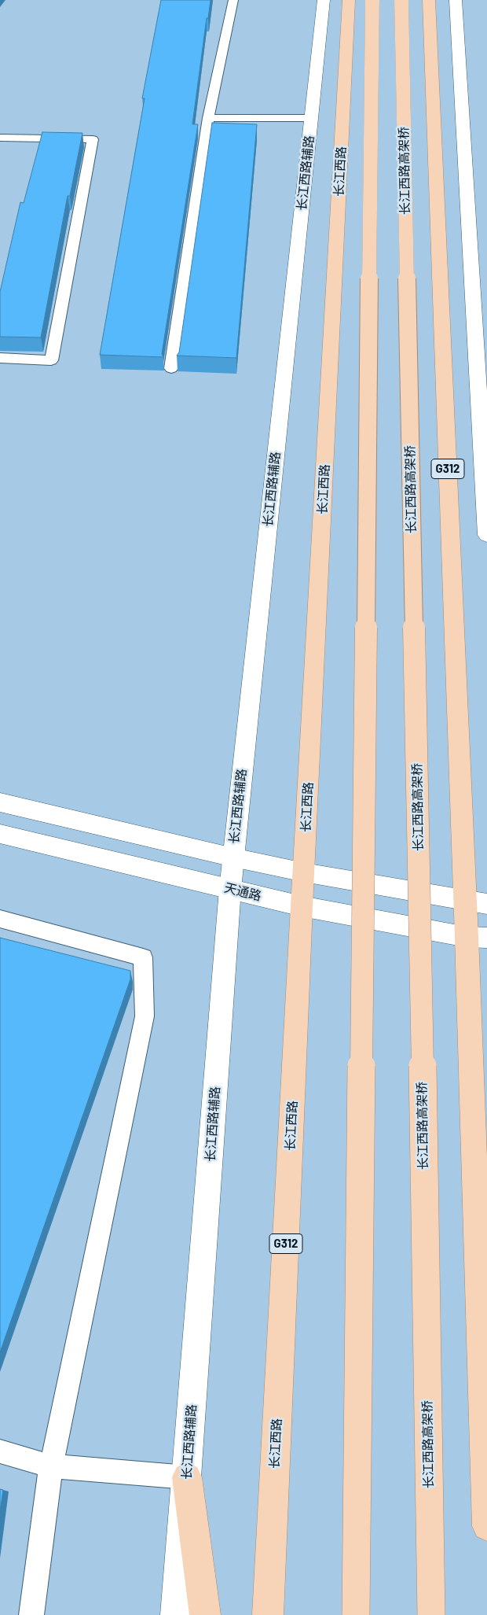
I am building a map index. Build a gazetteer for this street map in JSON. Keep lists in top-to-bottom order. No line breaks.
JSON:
{"streets":{"highway":["长江西路高架桥","长江西路","G312"],"street":["长江西路辅路","天通路"]},"crossings":[["长江西路","天通路"],["长江西路辅路","天通路"],["G312","天通路"]]}
